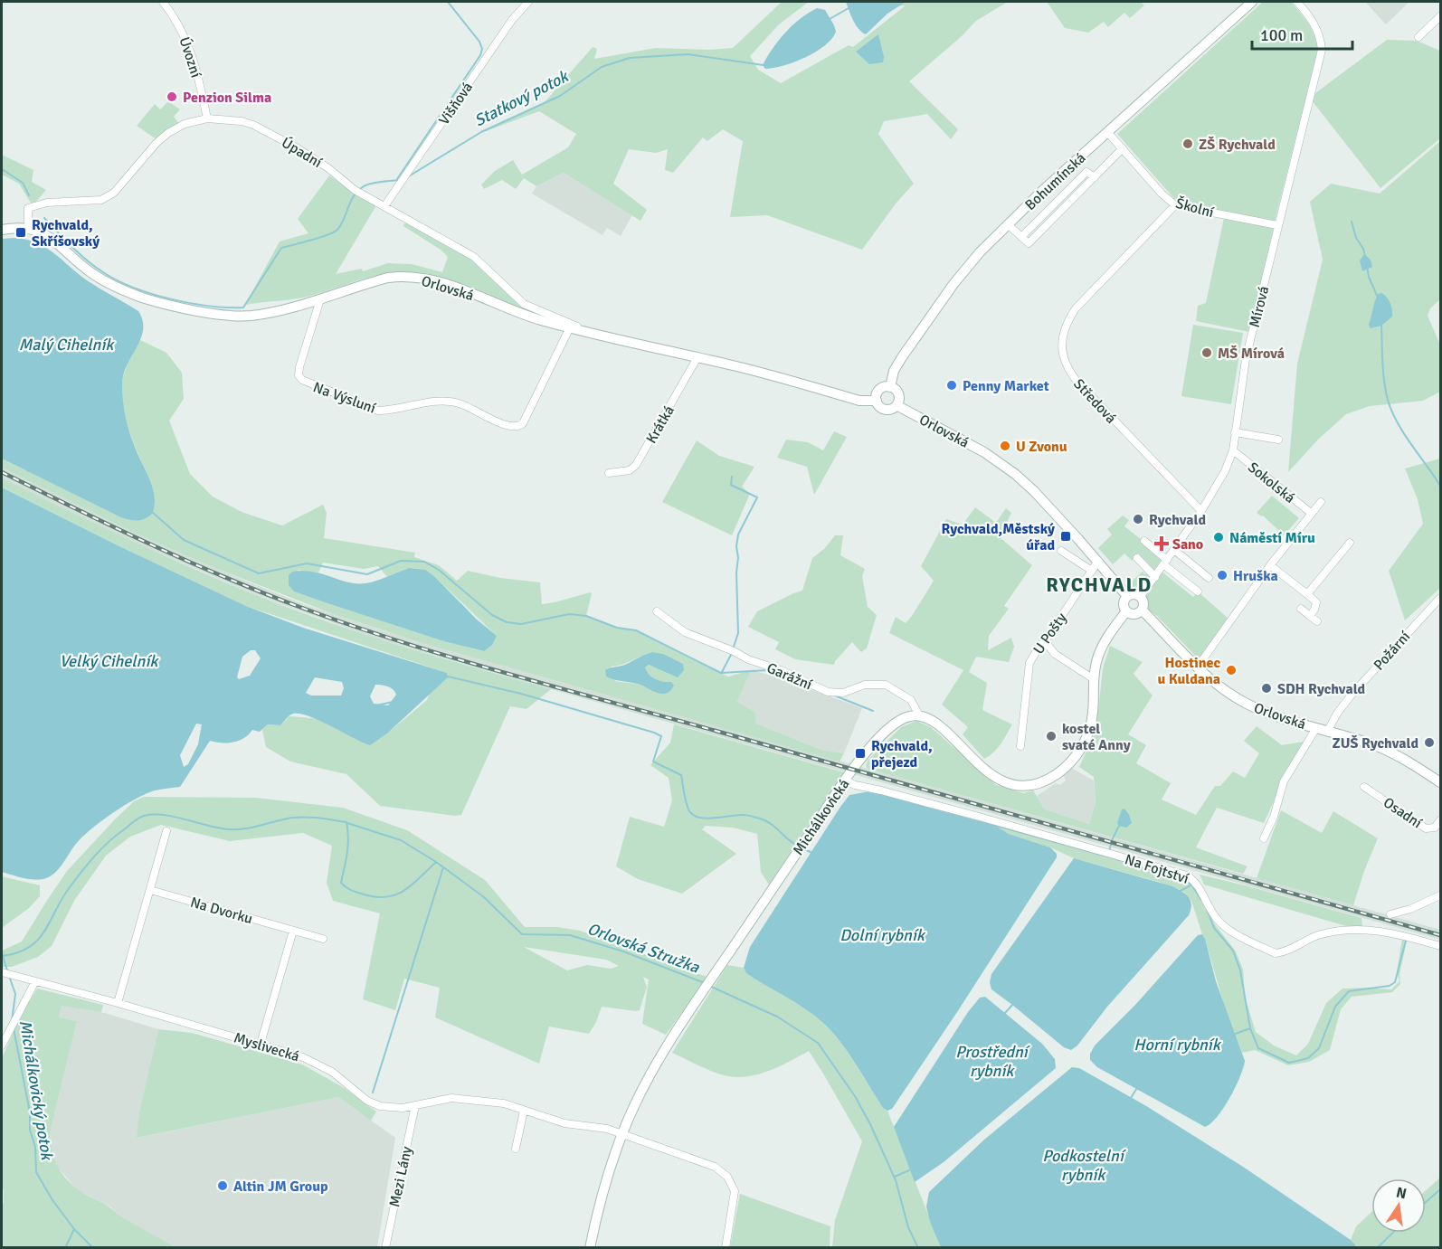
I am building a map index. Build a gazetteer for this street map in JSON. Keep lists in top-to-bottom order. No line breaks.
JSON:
{"streets":{"main road":["Bohumínská","Orlovská","Michálkovická"],"street":["Úvozní","Višňová","Úpadní","Školní","Mírová","Na Výsluní","Středová","Krátká","Sokolská","U Pošty","Požární","Garážní","Osadní","Na Fojtství","Na Dvorku","Myslivecká","Mezi Lány"]},"crossings":[["Úvozní","Úpadní"],["Višňová","Úpadní"],["Úpadní","Orlovská"],["Bohumínská","Školní"],["Bohumínská","Orlovská"],["Školní","Mírová"],["Školní","Středová"],["Orlovská","Mírová"],["Orlovská","Na Výsluní"],["Orlovská","Krátká"],["Orlovská","Sokolská"],["Orlovská","U Pošty"],["Orlovská","Požární"],["Mírová","Středová"],["Mírová","Sokolská"],["Garážní","Michálkovická"],["Michálkovická","Na Fojtství"],["Michálkovická","Myslivecká"],["Myslivecká","Mezi Lány"]],"districts":["RYCHVALD"],"water":["Statkový potok","Malý Cihelník","Velký Cihelník","Dolní rybník","Orlovská Stružka","Horní rybník","Prostřední rybník","Michálkovický potok","Podkostelní rybník"],"places":{"other":["Penzion Silma","ZŠ Rychvald","MŠ Mírová","Penny Market","U Zvonu","Rychvald","Náměstí Míru","Hruška","Hostinec u Kuldana","SDH Rychvald","kostel svaté Anny","ZUŠ Rychvald","Altin JM Group"],"transit":["Rychvald, Skříšovský","Rychvald,Městský úřad","Rychvald, přejezd"],"health":["Sano"]},"scale_bar":"100 m","north":"top"}
